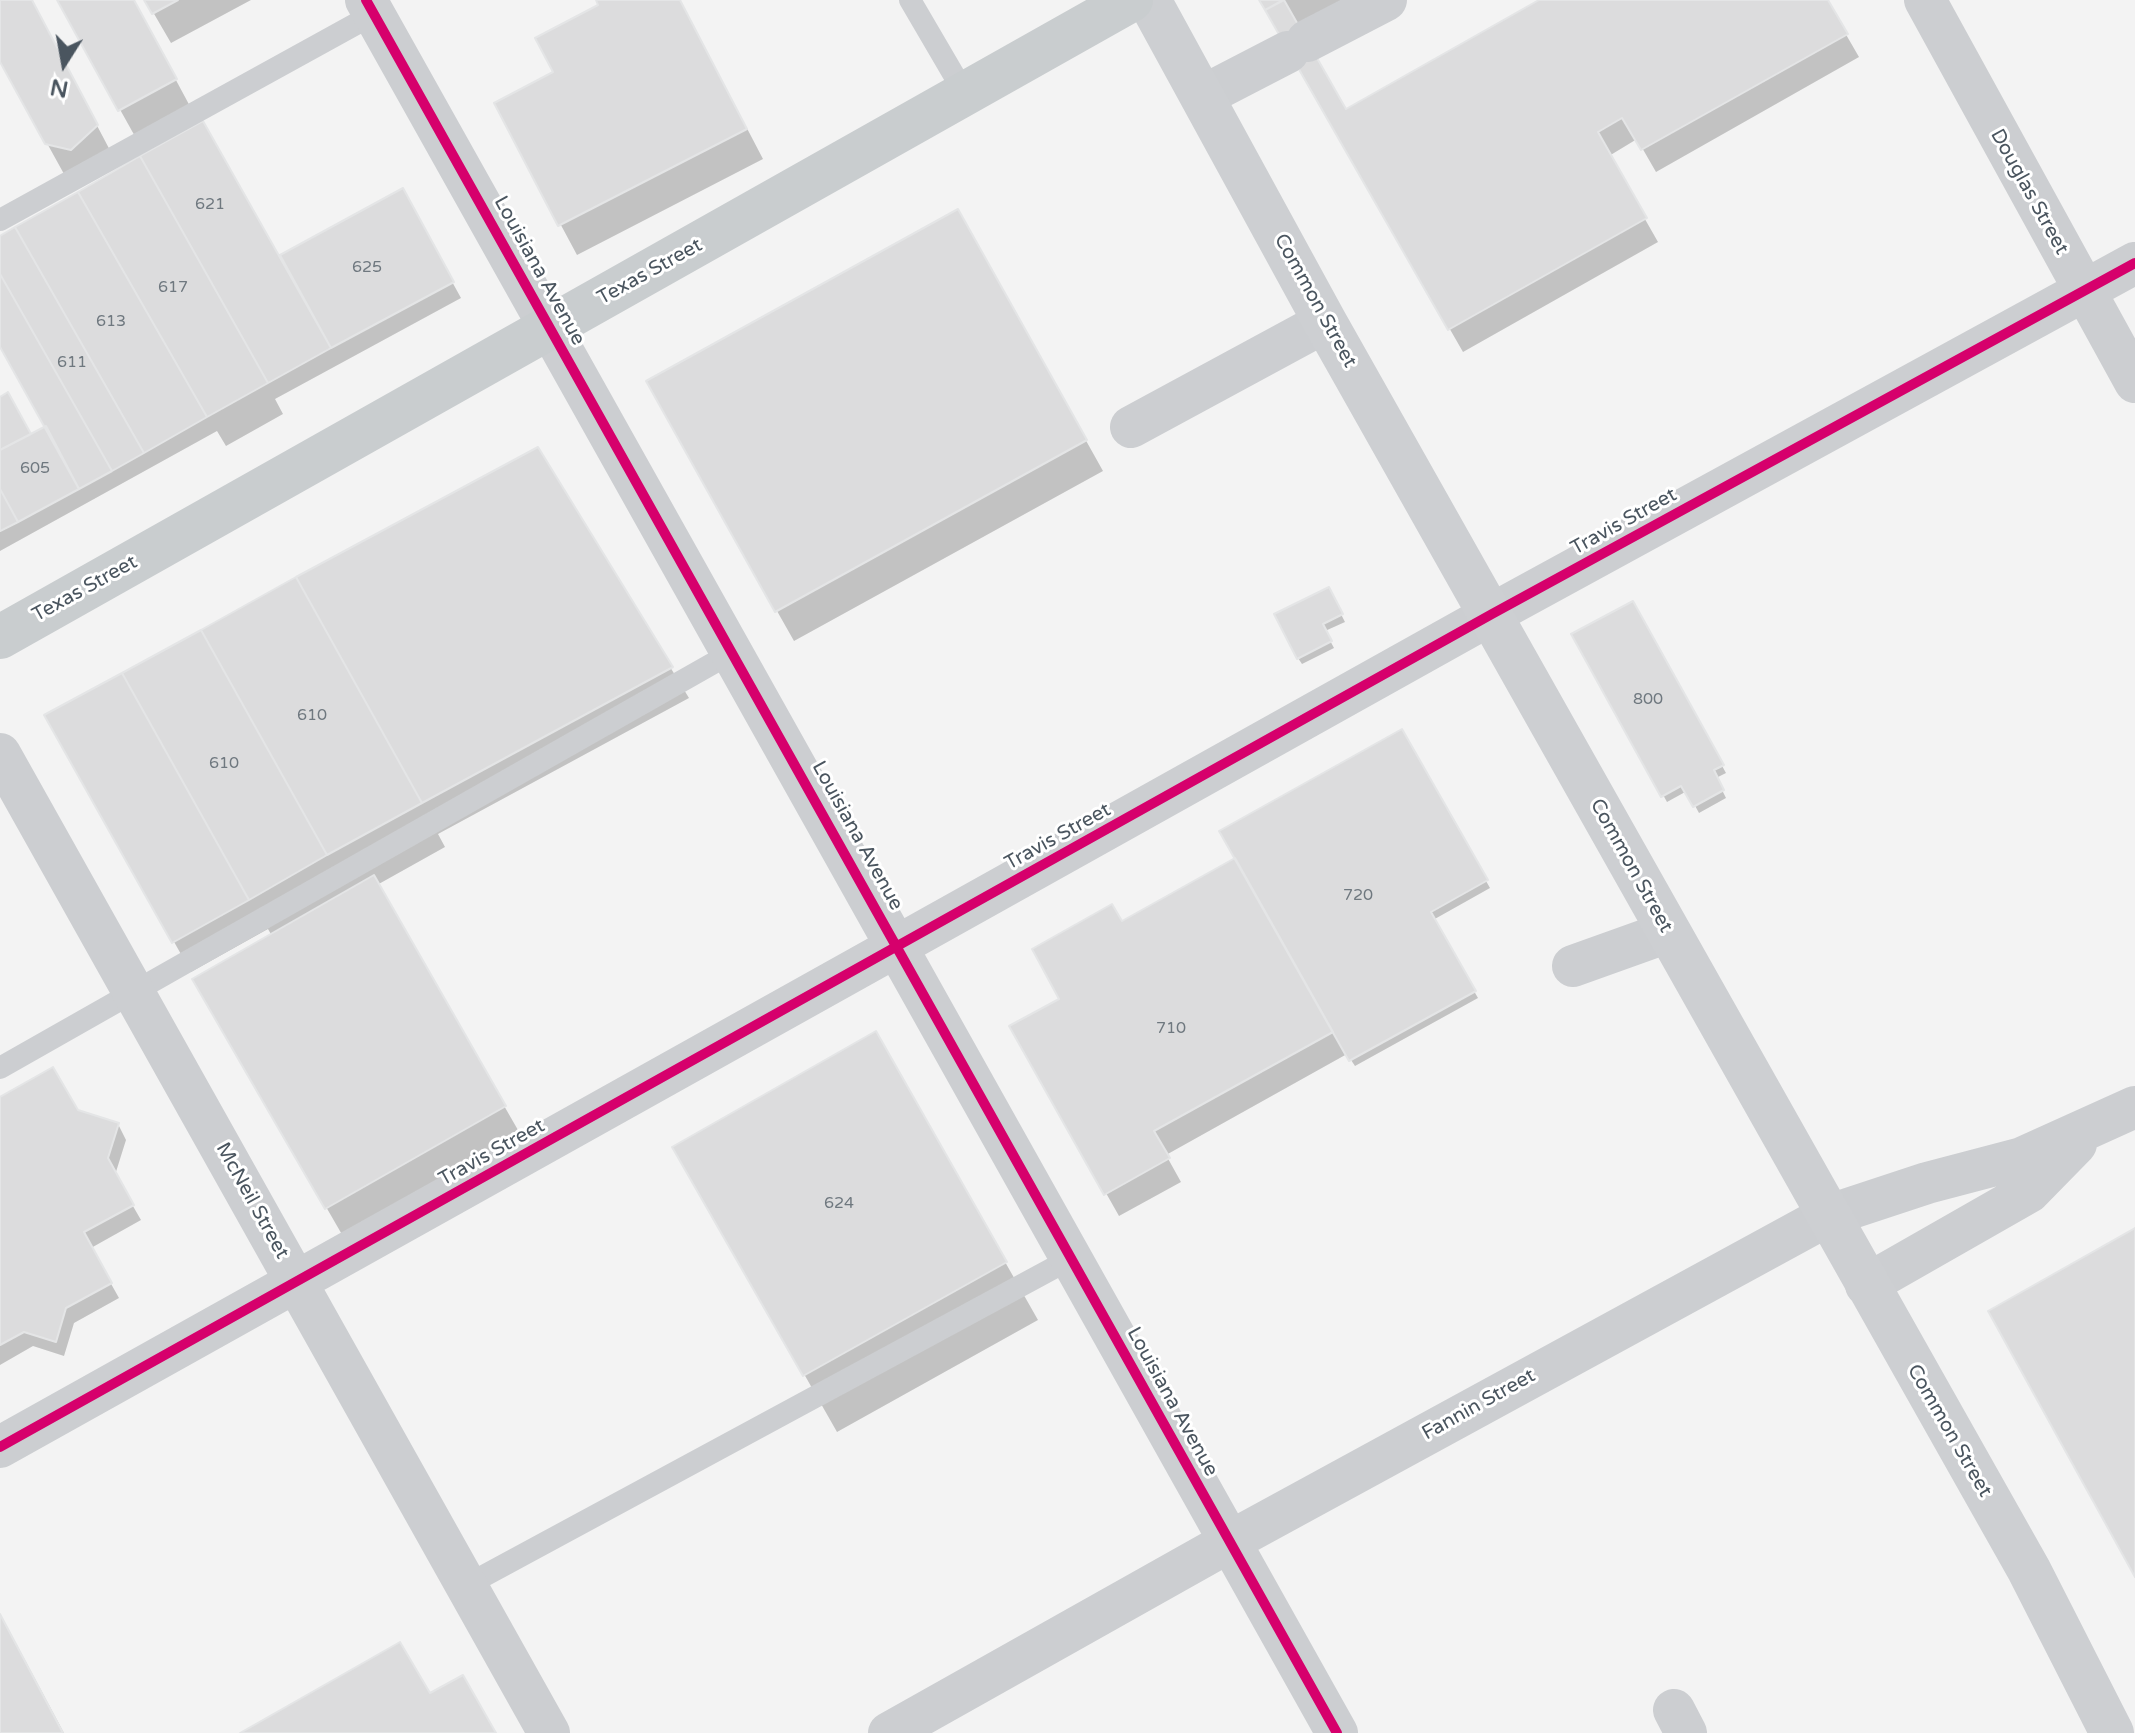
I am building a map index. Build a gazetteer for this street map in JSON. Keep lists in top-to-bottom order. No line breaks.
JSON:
{"streets":{"main road":["Texas Street","Common Street"],"street":["Douglas Street","Louisiana Avenue","Travis Street","McNeil Street","Fannin Street"]},"crossings":[["Douglas Street","Travis Street"],["Louisiana Avenue","Texas Street"],["Louisiana Avenue","Travis Street"],["Louisiana Avenue","Fannin Street"],["Common Street","Travis Street"],["Common Street","Fannin Street"],["Travis Street","McNeil Street"]],"house_numbers":["621","625","617","613","611","605","800","610","610","720","710","624"],"north":"bottom"}
